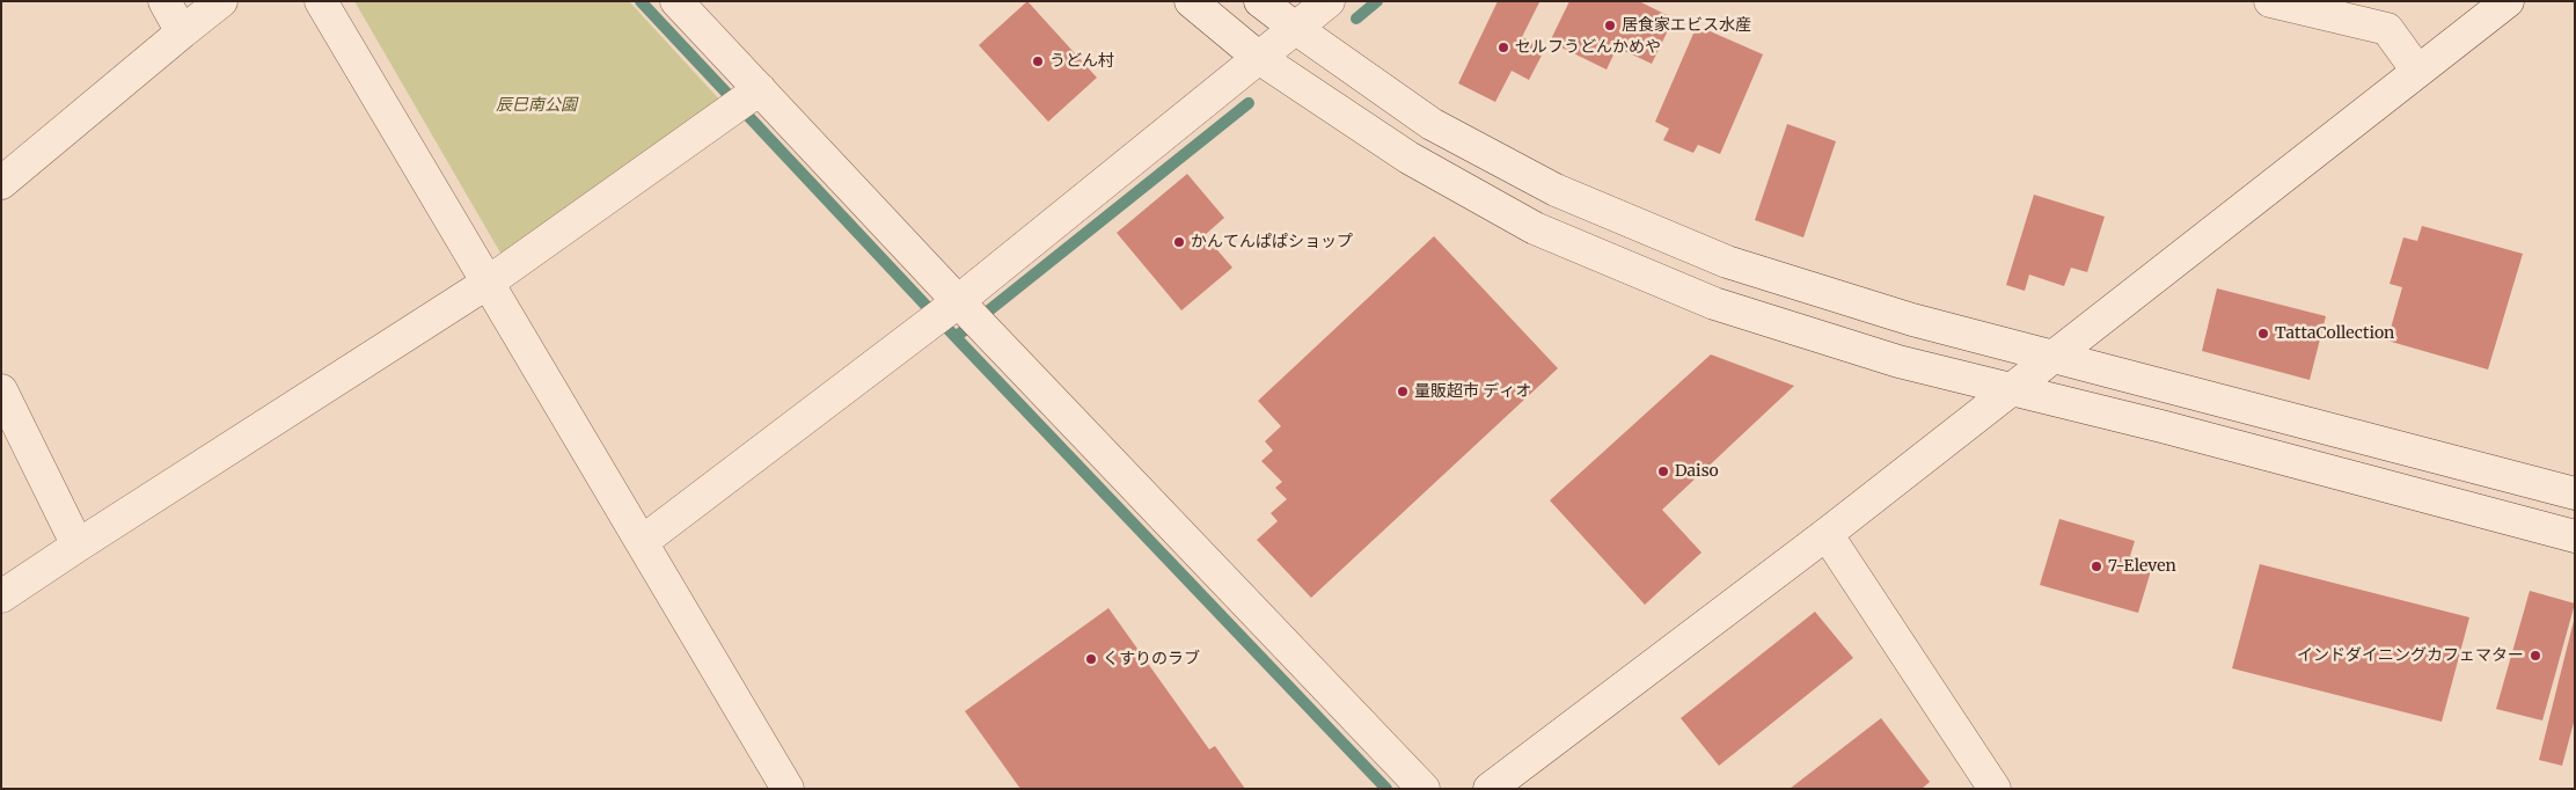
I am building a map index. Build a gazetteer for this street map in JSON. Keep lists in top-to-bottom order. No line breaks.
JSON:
{"parks":["辰巳南公園"],"places":["居食家エビス水産","セルフうどんかめや","うどん村","かんてんぱぱショップ","TattaCollection","量販超市 ディオ","Daiso","7-Eleven","インドダイニングカフェマター","くすりのラブ"]}
